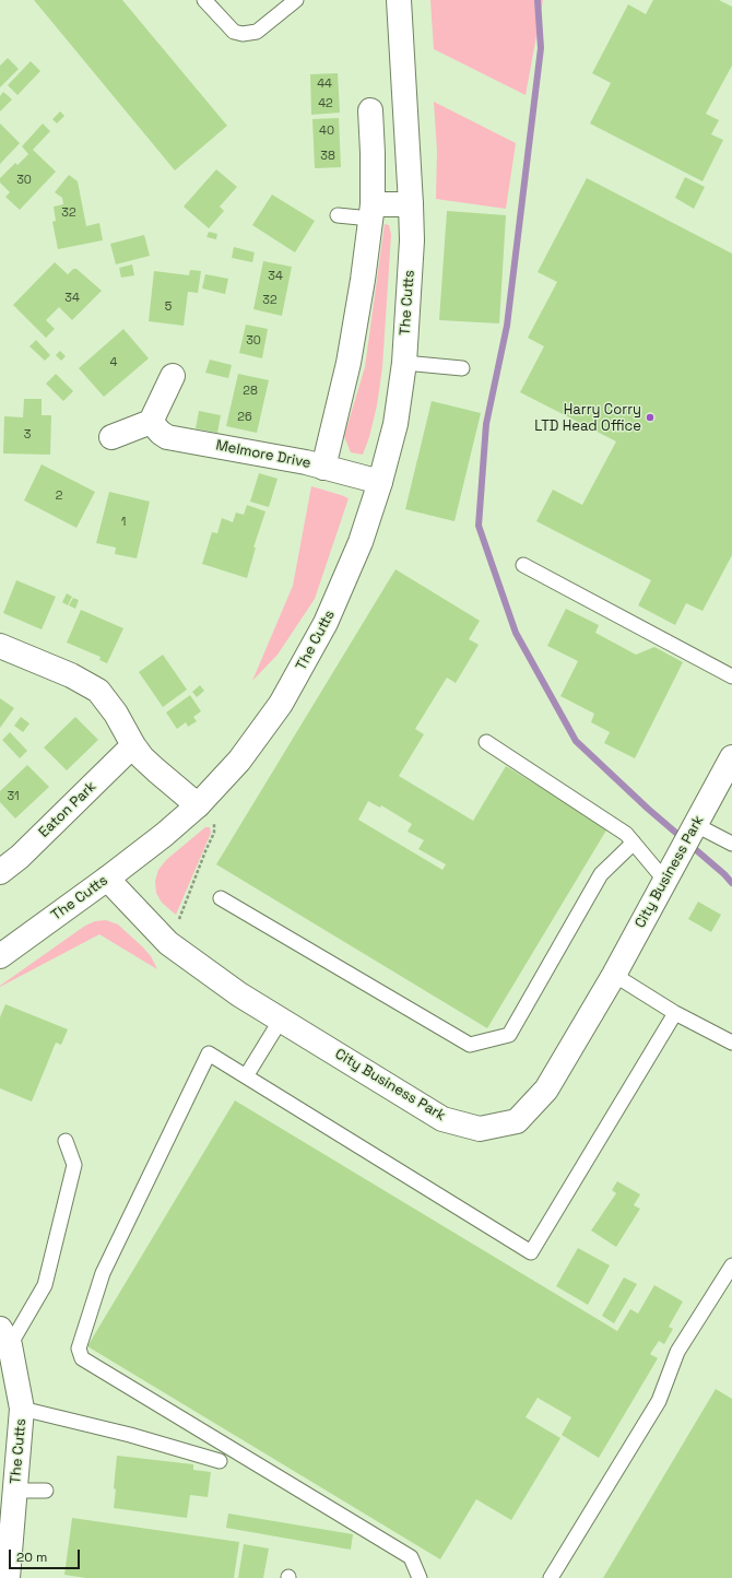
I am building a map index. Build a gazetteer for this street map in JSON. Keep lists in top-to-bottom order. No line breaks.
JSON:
{"streets":{"street":["The Cutts","Melmore Drive","Eaton Park","City Business Park"]},"crossings":[["The Cutts","Melmore Drive"],["The Cutts","City Business Park"]],"places":["Harry Corry LTD Head Office"],"house_numbers":["44","42","40","38","30","32","34","34","32","5","30","4","28","26","3","2","1","31"],"scale_bar":"20 m"}
